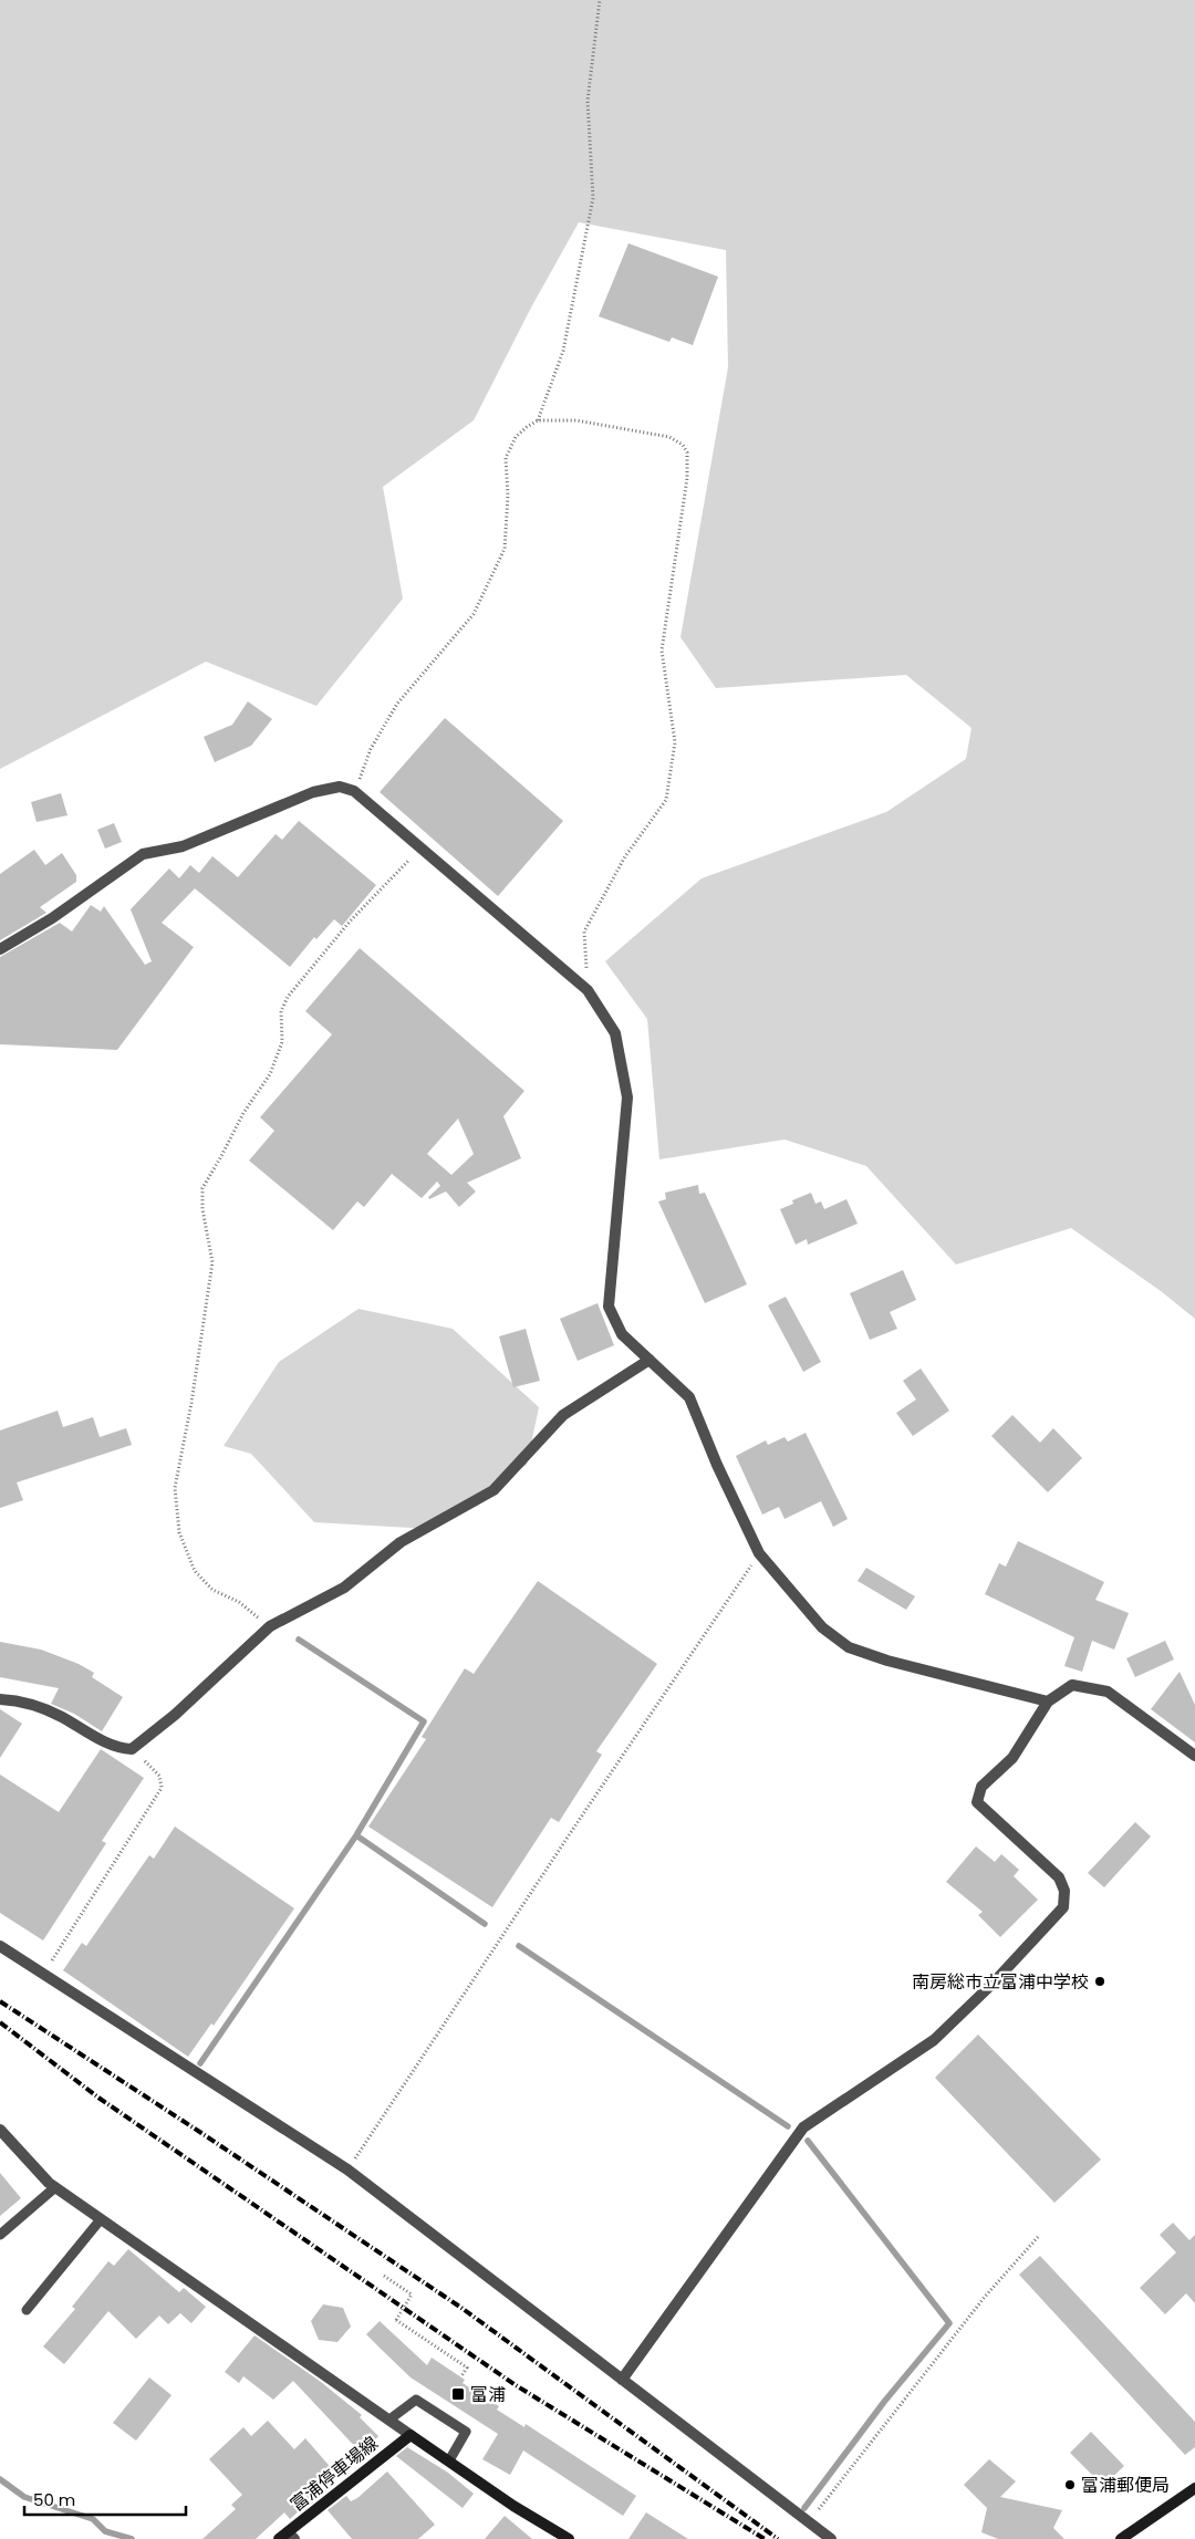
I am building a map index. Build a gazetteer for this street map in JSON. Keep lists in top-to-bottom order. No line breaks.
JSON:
{"streets":{"street":["富浦停車場線"]},"places":{"other":["南房総市立富浦中学校","富浦郵便局"],"transit":["富浦"]},"scale_bar":"50 m"}
